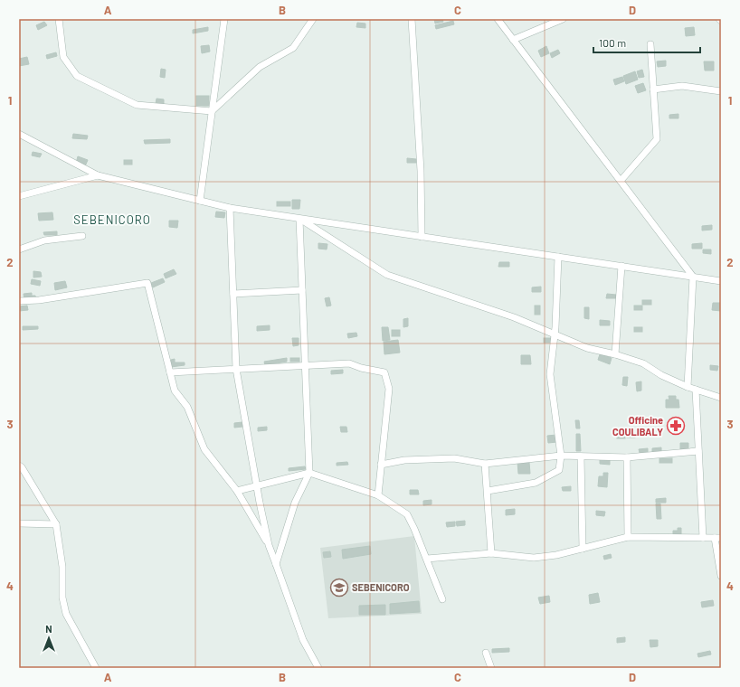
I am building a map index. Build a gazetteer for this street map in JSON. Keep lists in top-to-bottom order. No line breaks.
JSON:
{"districts":["SEBENICORO"],"places":{"pharmacy":["Officine COULIBALY"],"school or university":["SEBENICORO"]},"scale_bar":"100 m","north":"top","grid":{"columns":["A","B","C","D"],"rows":["1","2","3","4"]}}
